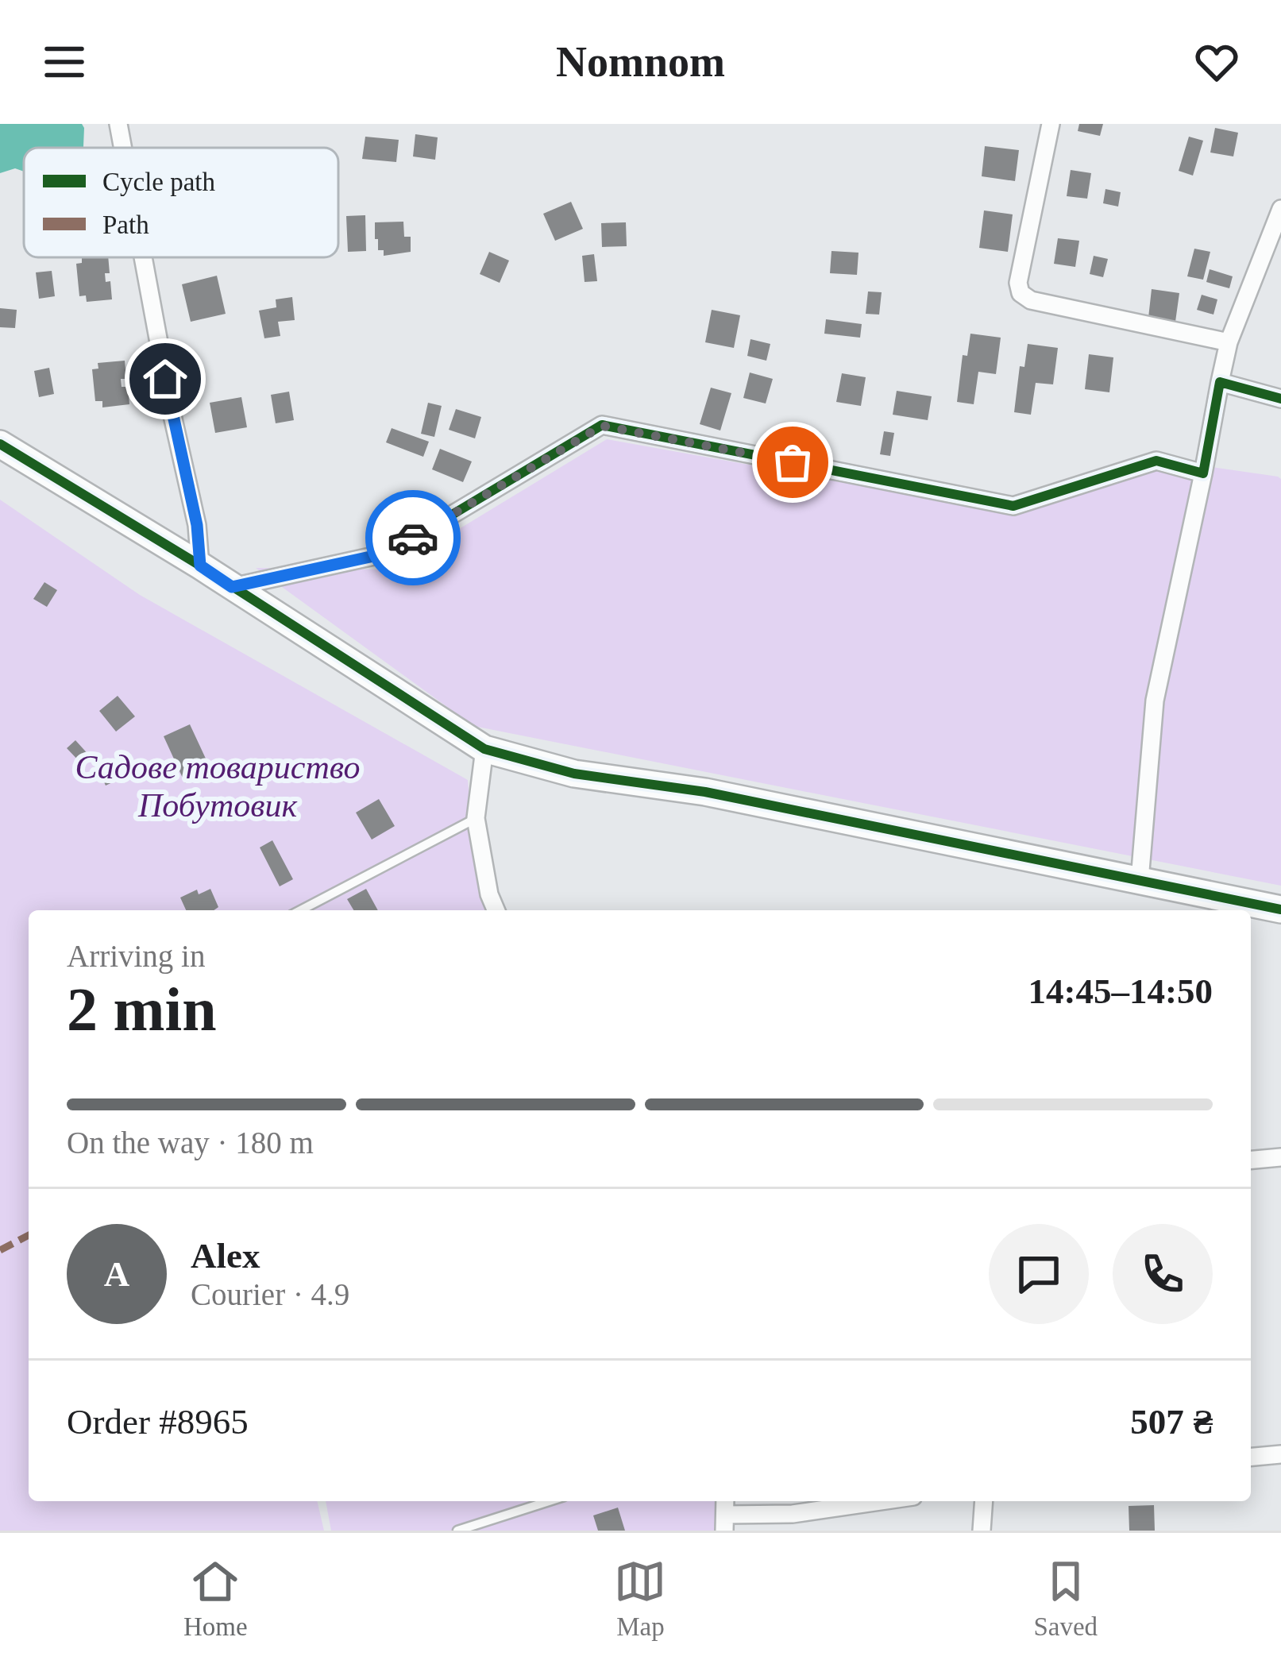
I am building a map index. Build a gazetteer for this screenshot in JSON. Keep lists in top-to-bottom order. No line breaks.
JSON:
{"parks":["Садове товариство Побутовик"],"legend":["Cycle path","Path"],"page":{"header":"Nomnom","heading":["2 min","Arriving in","14:45–14:50"],"panel":["Alex","Courier · 4.9","Order #8965","507 ₴"],"bar":"On the way · 180 m","round":"A","tabs":["Home","Map","Saved"]}}
